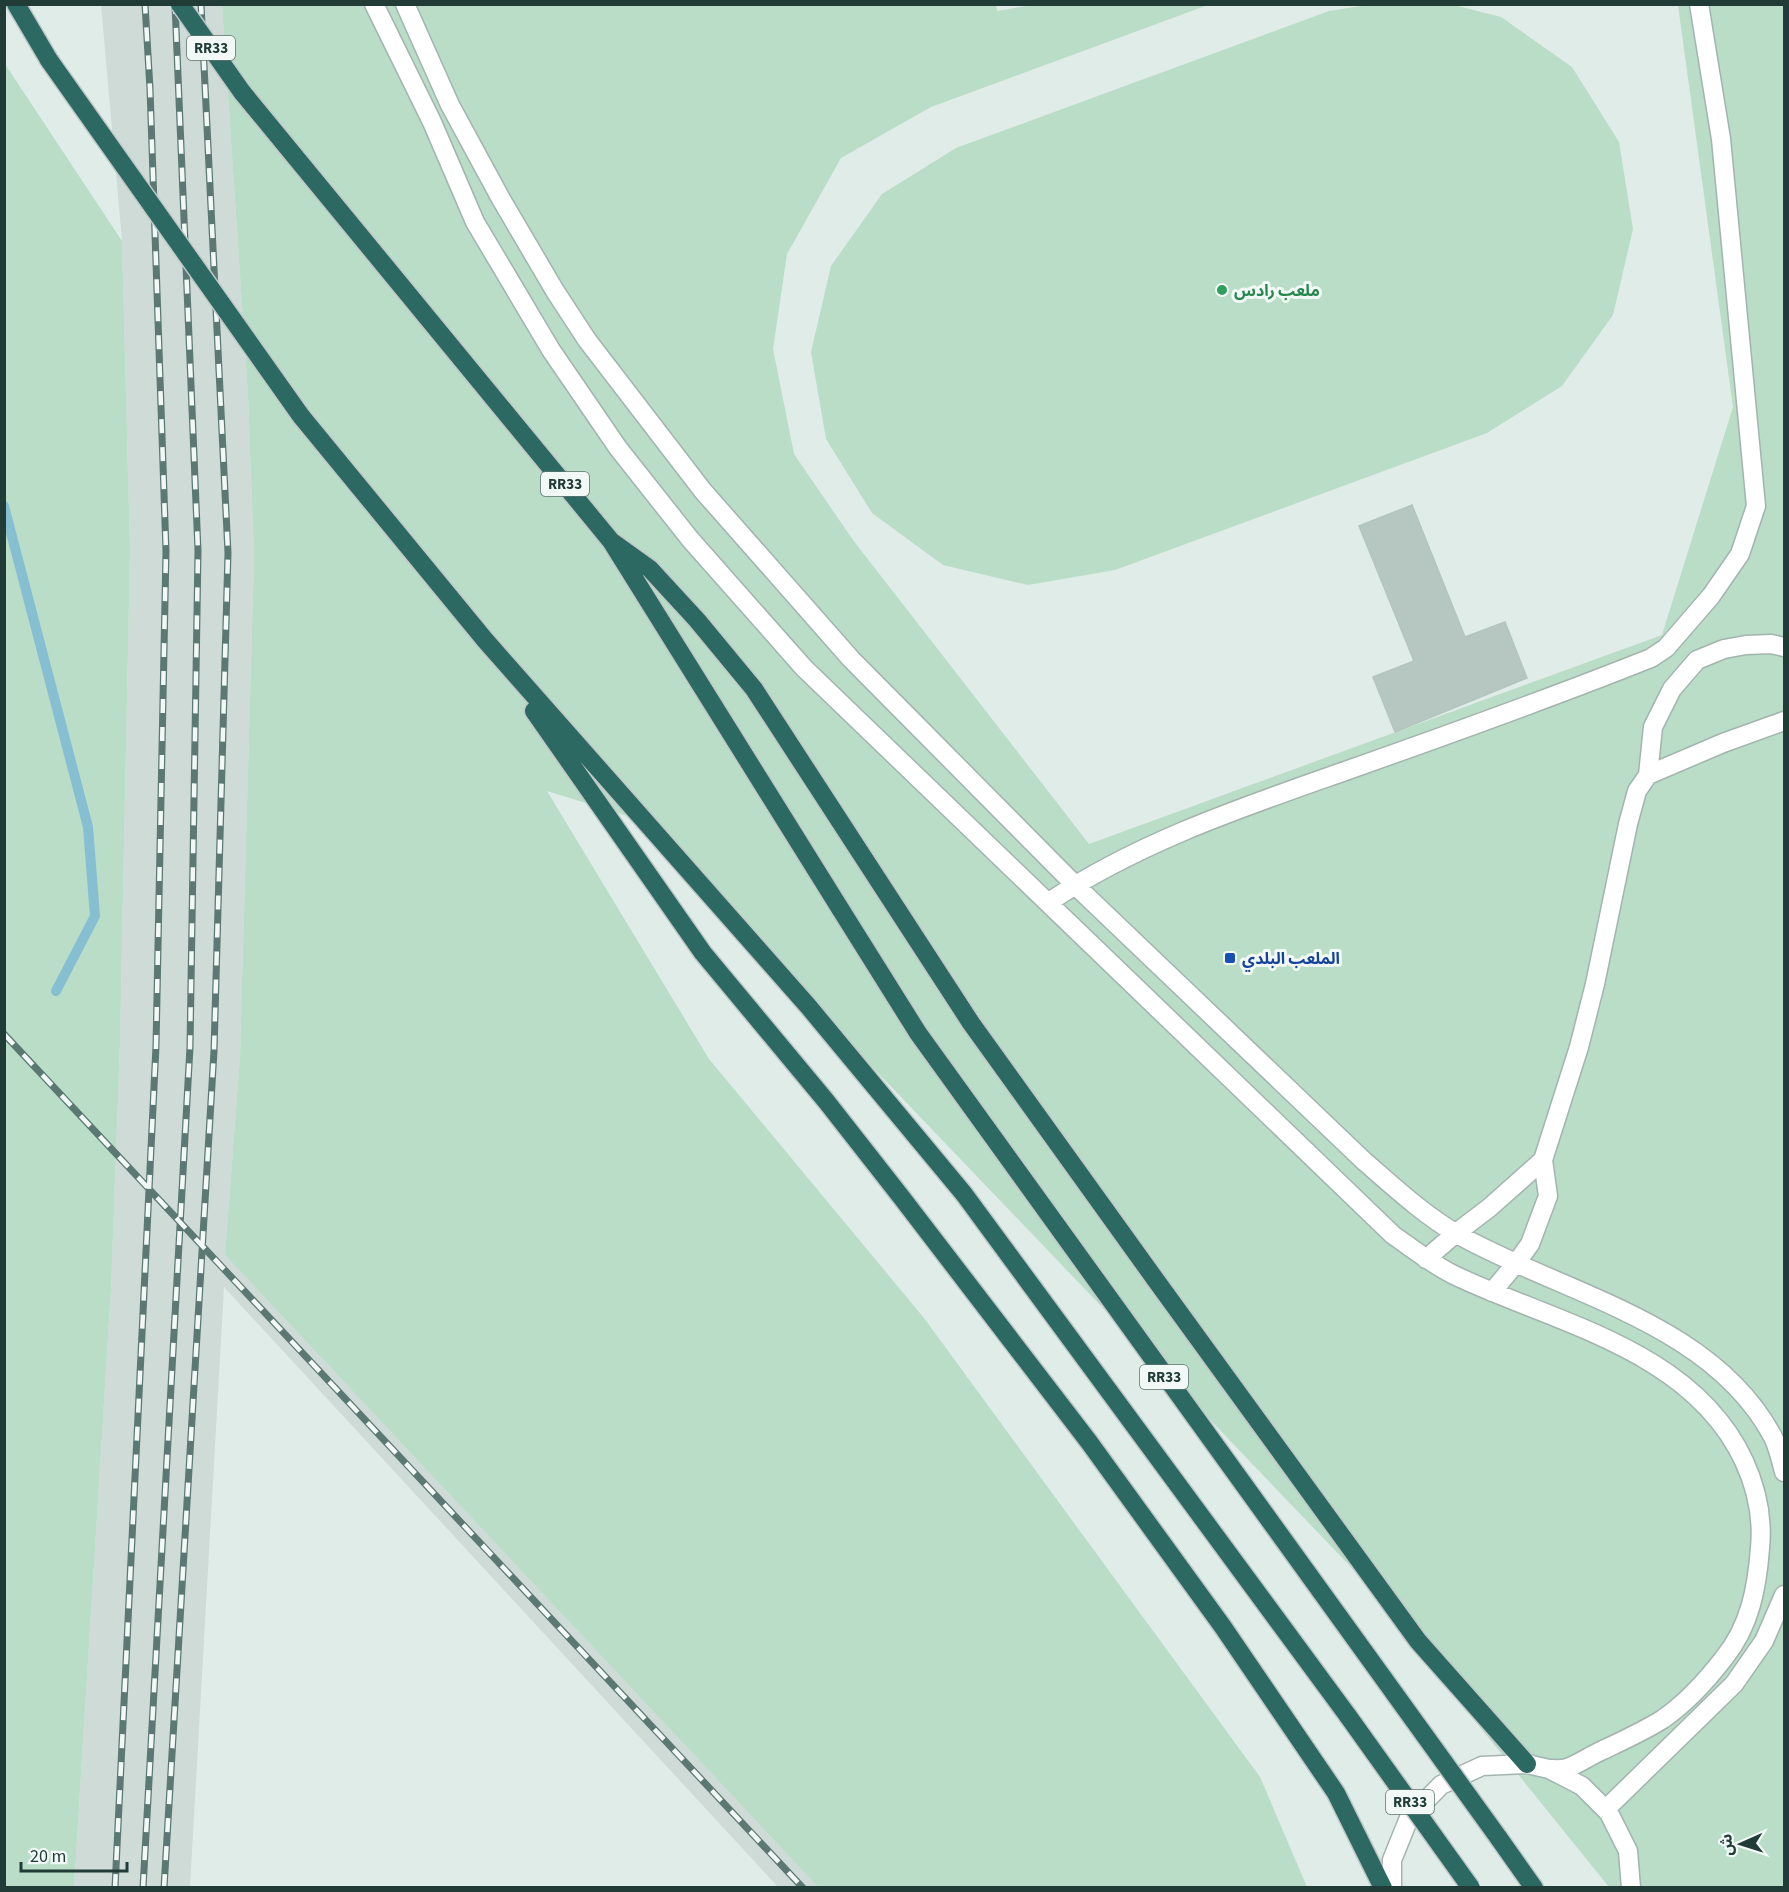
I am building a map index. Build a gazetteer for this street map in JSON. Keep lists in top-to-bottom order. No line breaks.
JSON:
{"streets":{"highway":["RR33"]},"places":{"other":["ملعب رادس"],"transit":["الملعب البلدي"]},"scale_bar":"20 m","north":"left"}
